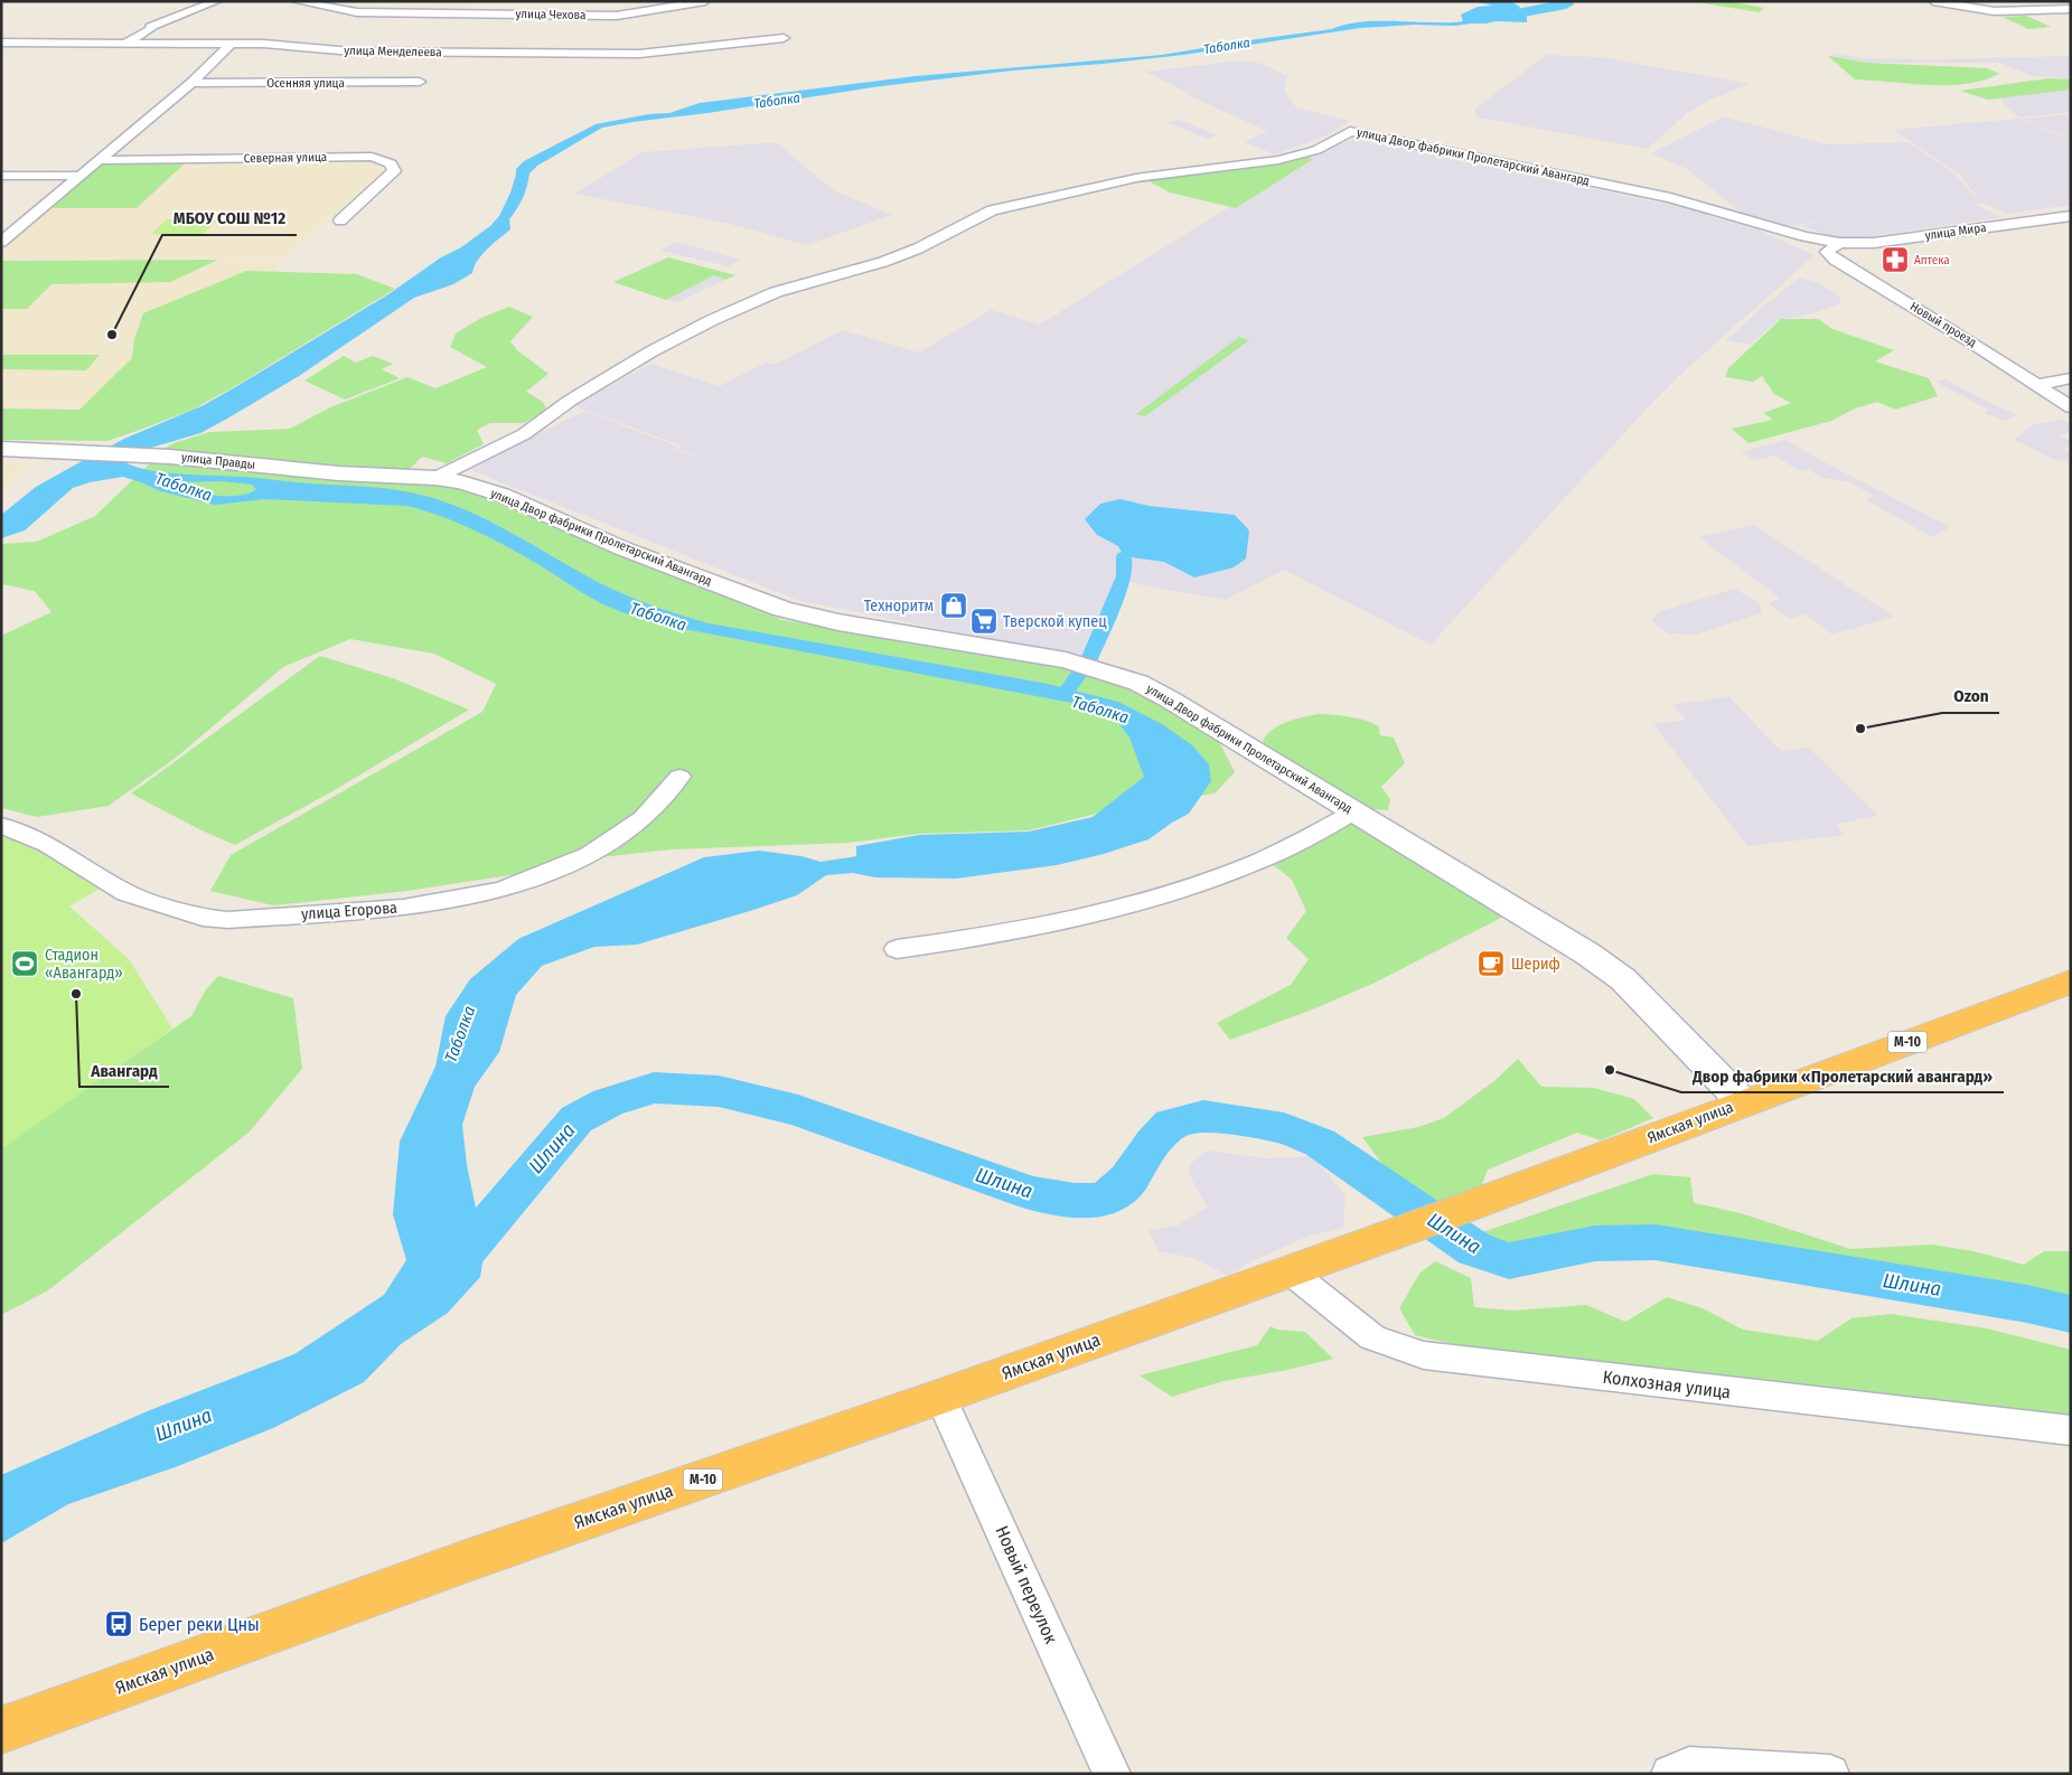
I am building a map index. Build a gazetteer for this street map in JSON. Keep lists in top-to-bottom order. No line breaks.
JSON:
{"streets":{"highway":["М-10","Ямская улица"],"street":["улица Чехова","улица Менделеева","Осенняя улица","улица Двор фабрики Пролетарский Авангард","Северная улица","улица Мира","Новый проезд","улица Правды","улица Егорова","Колхозная улица","Новый переулок"]},"crossings":[["улица Двор фабрики Пролетарский Авангард","улица Мира"],["улица Двор фабрики Пролетарский Авангард","Новый проезд"],["улица Двор фабрики Пролетарский Авангард","улица Правды"],["улица Двор фабрики Пролетарский Авангард","Ямская улица"],["улица Мира","Новый проезд"],["Ямская улица","Колхозная улица"],["Ямская улица","Новый переулок"]],"water":["Таболка","Шлина"],"places":{"pharmacy":["Аптека"],"other":["МБОУ СОШ №12","Ozon","Авангард","Двор фабрики «Пролетарский авангард»"],"shop":["Техноритм"],"supermarket":["Тверской купец"],"sports":["Стадион «Авангард»"],"cafe":["Шериф"],"bus stop":["Берег реки Цны"]}}
